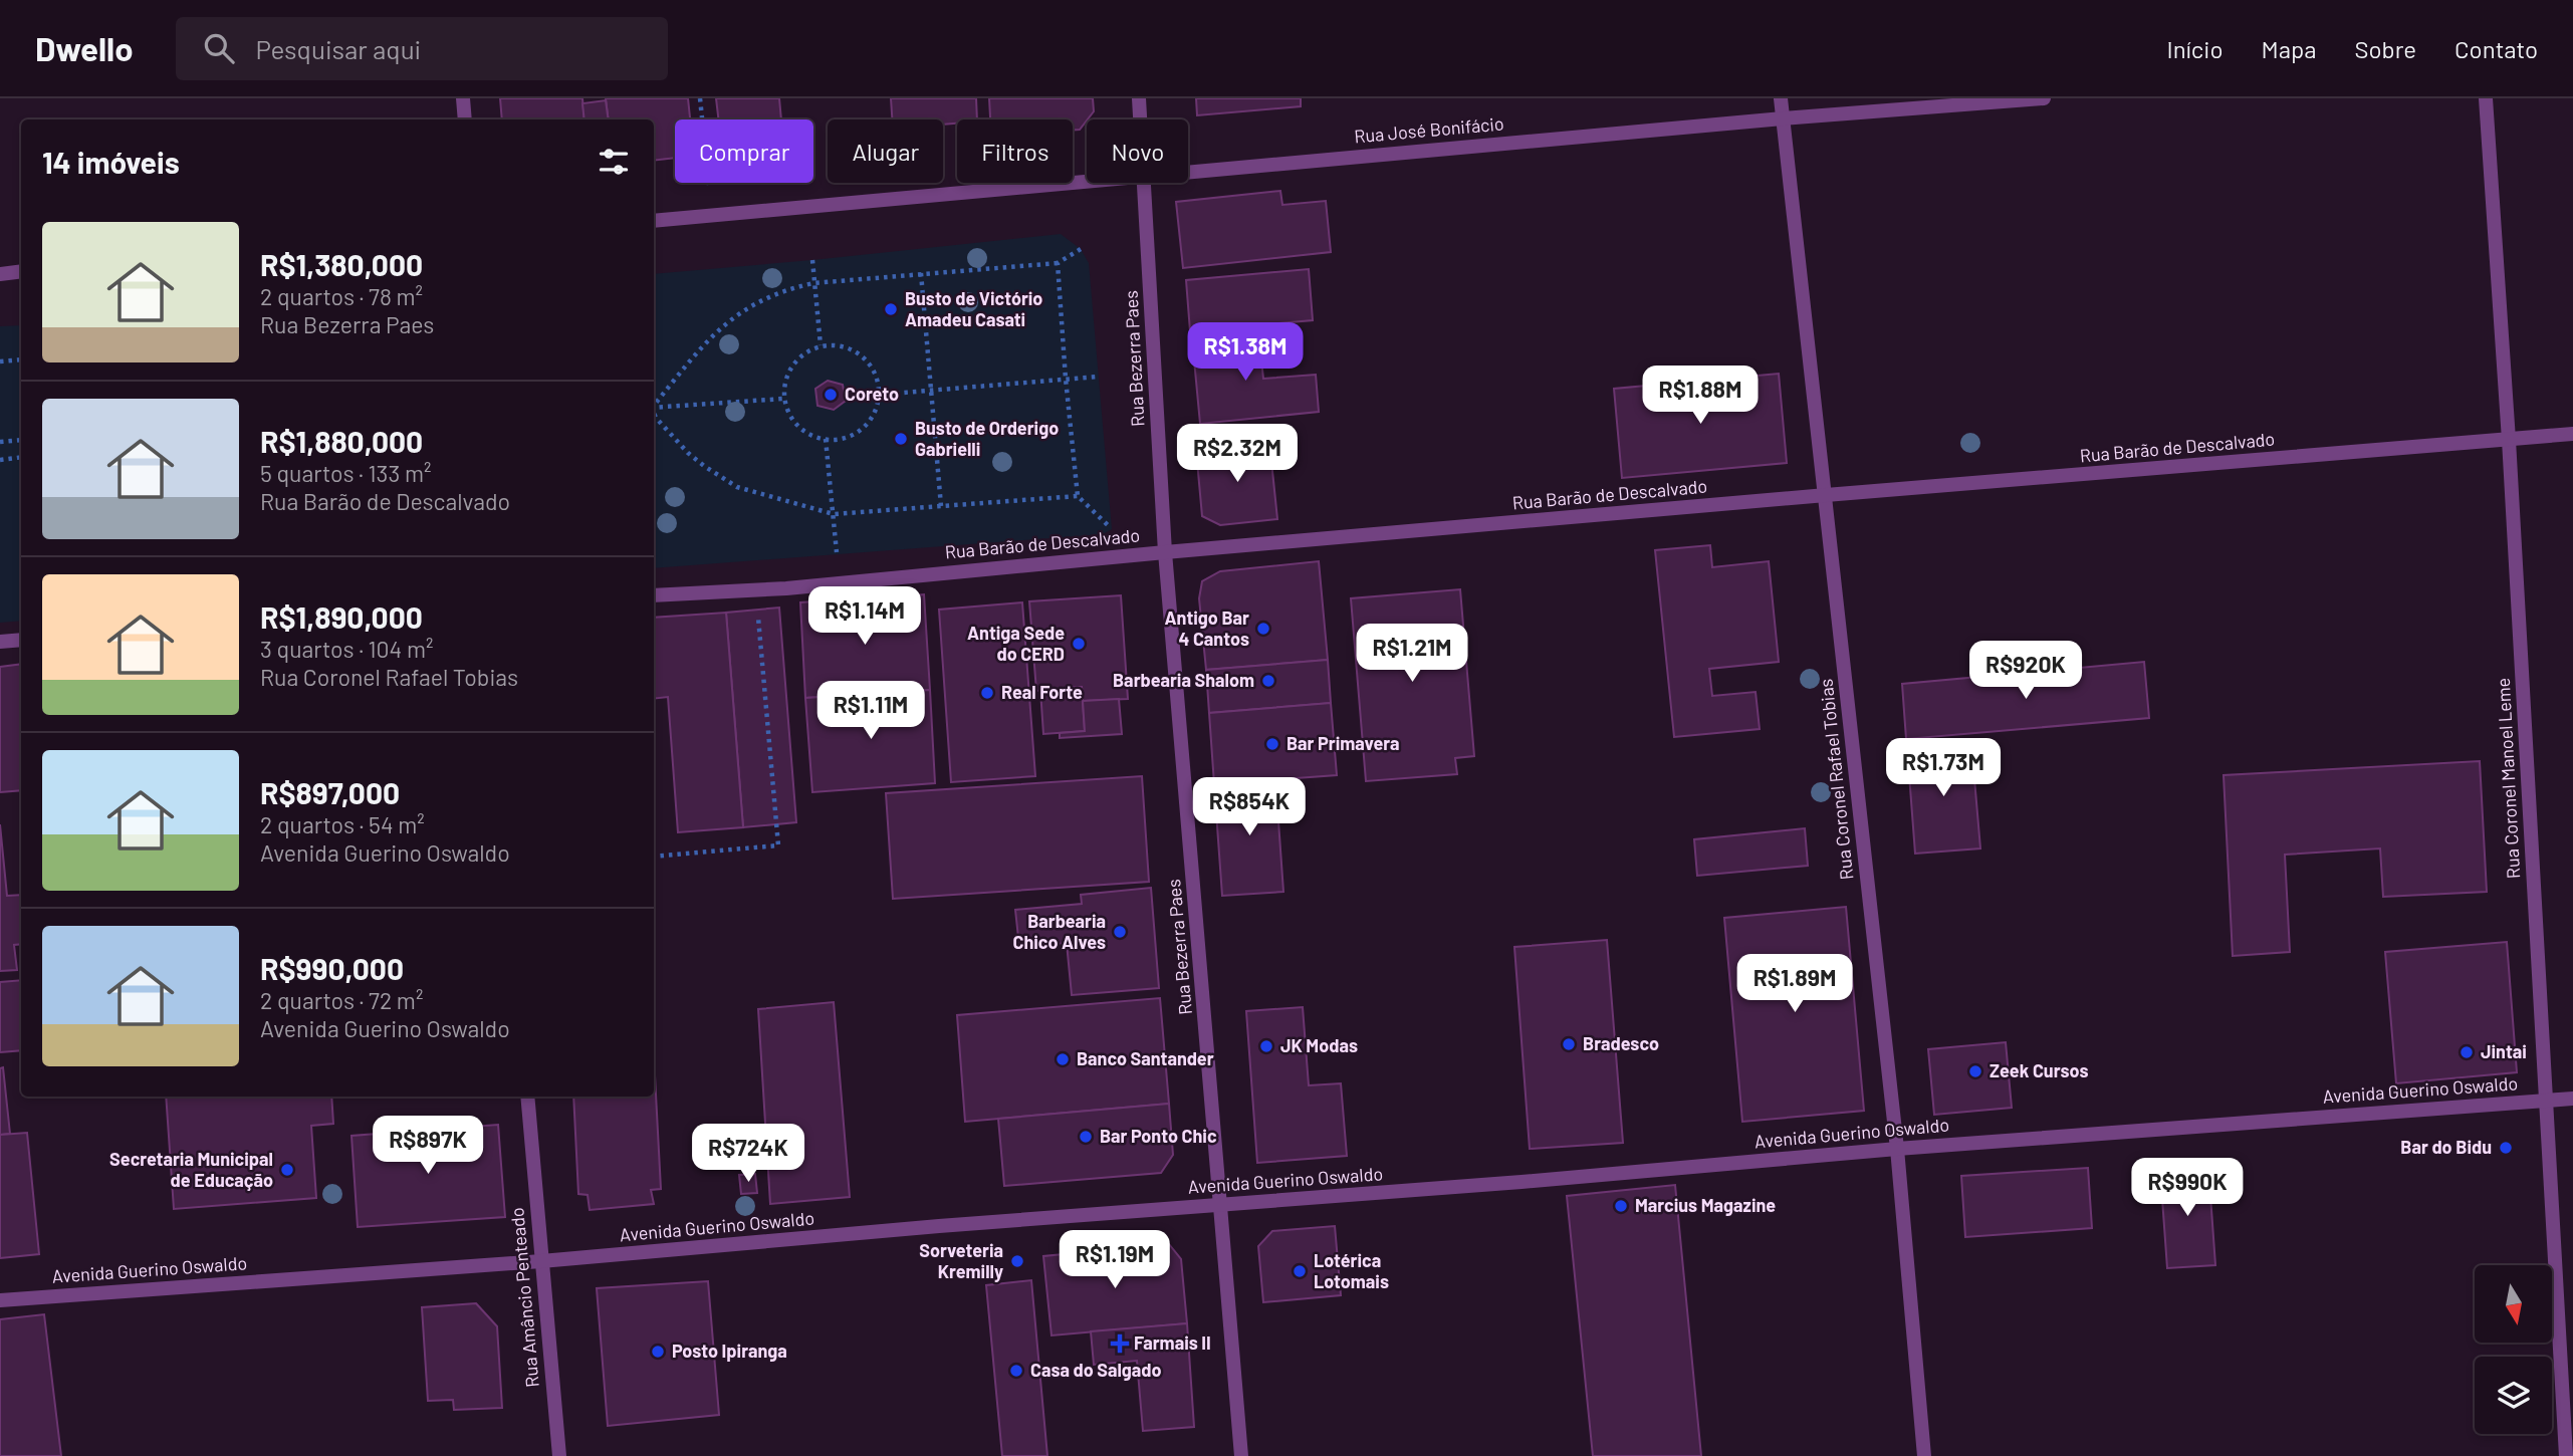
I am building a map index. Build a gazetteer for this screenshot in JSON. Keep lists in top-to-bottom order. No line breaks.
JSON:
{"streets":{"street":["Rua José Bonifácio","Rua Bezerra Paes","Rua Barão de Descalvado","Rua Coronel Manoel Leme","Rua Coronel Rafael Tobias","Avenida Guerino Oswaldo","Rua Amâncio Penteado"]},"crossings":[["Rua José Bonifácio","Rua Coronel Rafael Tobias"],["Rua Bezerra Paes","Rua Barão de Descalvado"],["Rua Bezerra Paes","Avenida Guerino Oswaldo"],["Rua Barão de Descalvado","Rua Coronel Manoel Leme"],["Rua Barão de Descalvado","Rua Coronel Rafael Tobias"],["Rua Coronel Manoel Leme","Avenida Guerino Oswaldo"],["Rua Coronel Rafael Tobias","Avenida Guerino Oswaldo"],["Avenida Guerino Oswaldo","Rua Amâncio Penteado"]],"places":{"other":["Busto de Victório Amadeu Casati","Coreto","Busto de Orderigo Gabrielli","Antigo Bar 4 Cantos","Antiga Sede do CERD","Barbearia Shalom","Real Forte","Bar Primavera","Barbearia Chico Alves","Bradesco","JK Modas","Jintai","Banco Santander","Zeek Cursos","Bar Ponto Chic","Bar do Bidu","Secretaria Municipal de Educação","Marcius Magazine","Sorveteria Kremilly","Lotérica Lotomais","Posto Ipiranga","Casa do Salgado"],"health":["Farmais II"]},"north":"bottom","page":{"header":"Dwello","search":"Pesquisar aqui","nav":["Início","Mapa","Sobre","Contato"],"chip":["Comprar","Alugar","Filtros","Novo"],"heading":"14 imóveis","list":[{"name":"R$1,380,000","note":"2 quartos · 78 m² · Rua Bezerra Paes"},{"name":"R$1,880,000","note":"5 quartos · 133 m² · Rua Barão de Descalvado"},{"name":"R$1,890,000","note":"3 quartos · 104 m² · Rua Coronel Rafael Tobias"},{"name":"R$897,000","note":"2 quartos · 54 m² · Avenida Guerino Oswaldo"},{"name":"R$990,000","note":"2 quartos · 72 m² · Avenida Guerino Oswaldo"}],"price":["R$1.38M","R$1.88M","R$2.32M","R$1.14M","R$1.21M","R$920K","R$1.11M","R$1.73M","R$854K","R$1.89M","R$897K","R$724K","R$990K","R$1.19M"]}}
